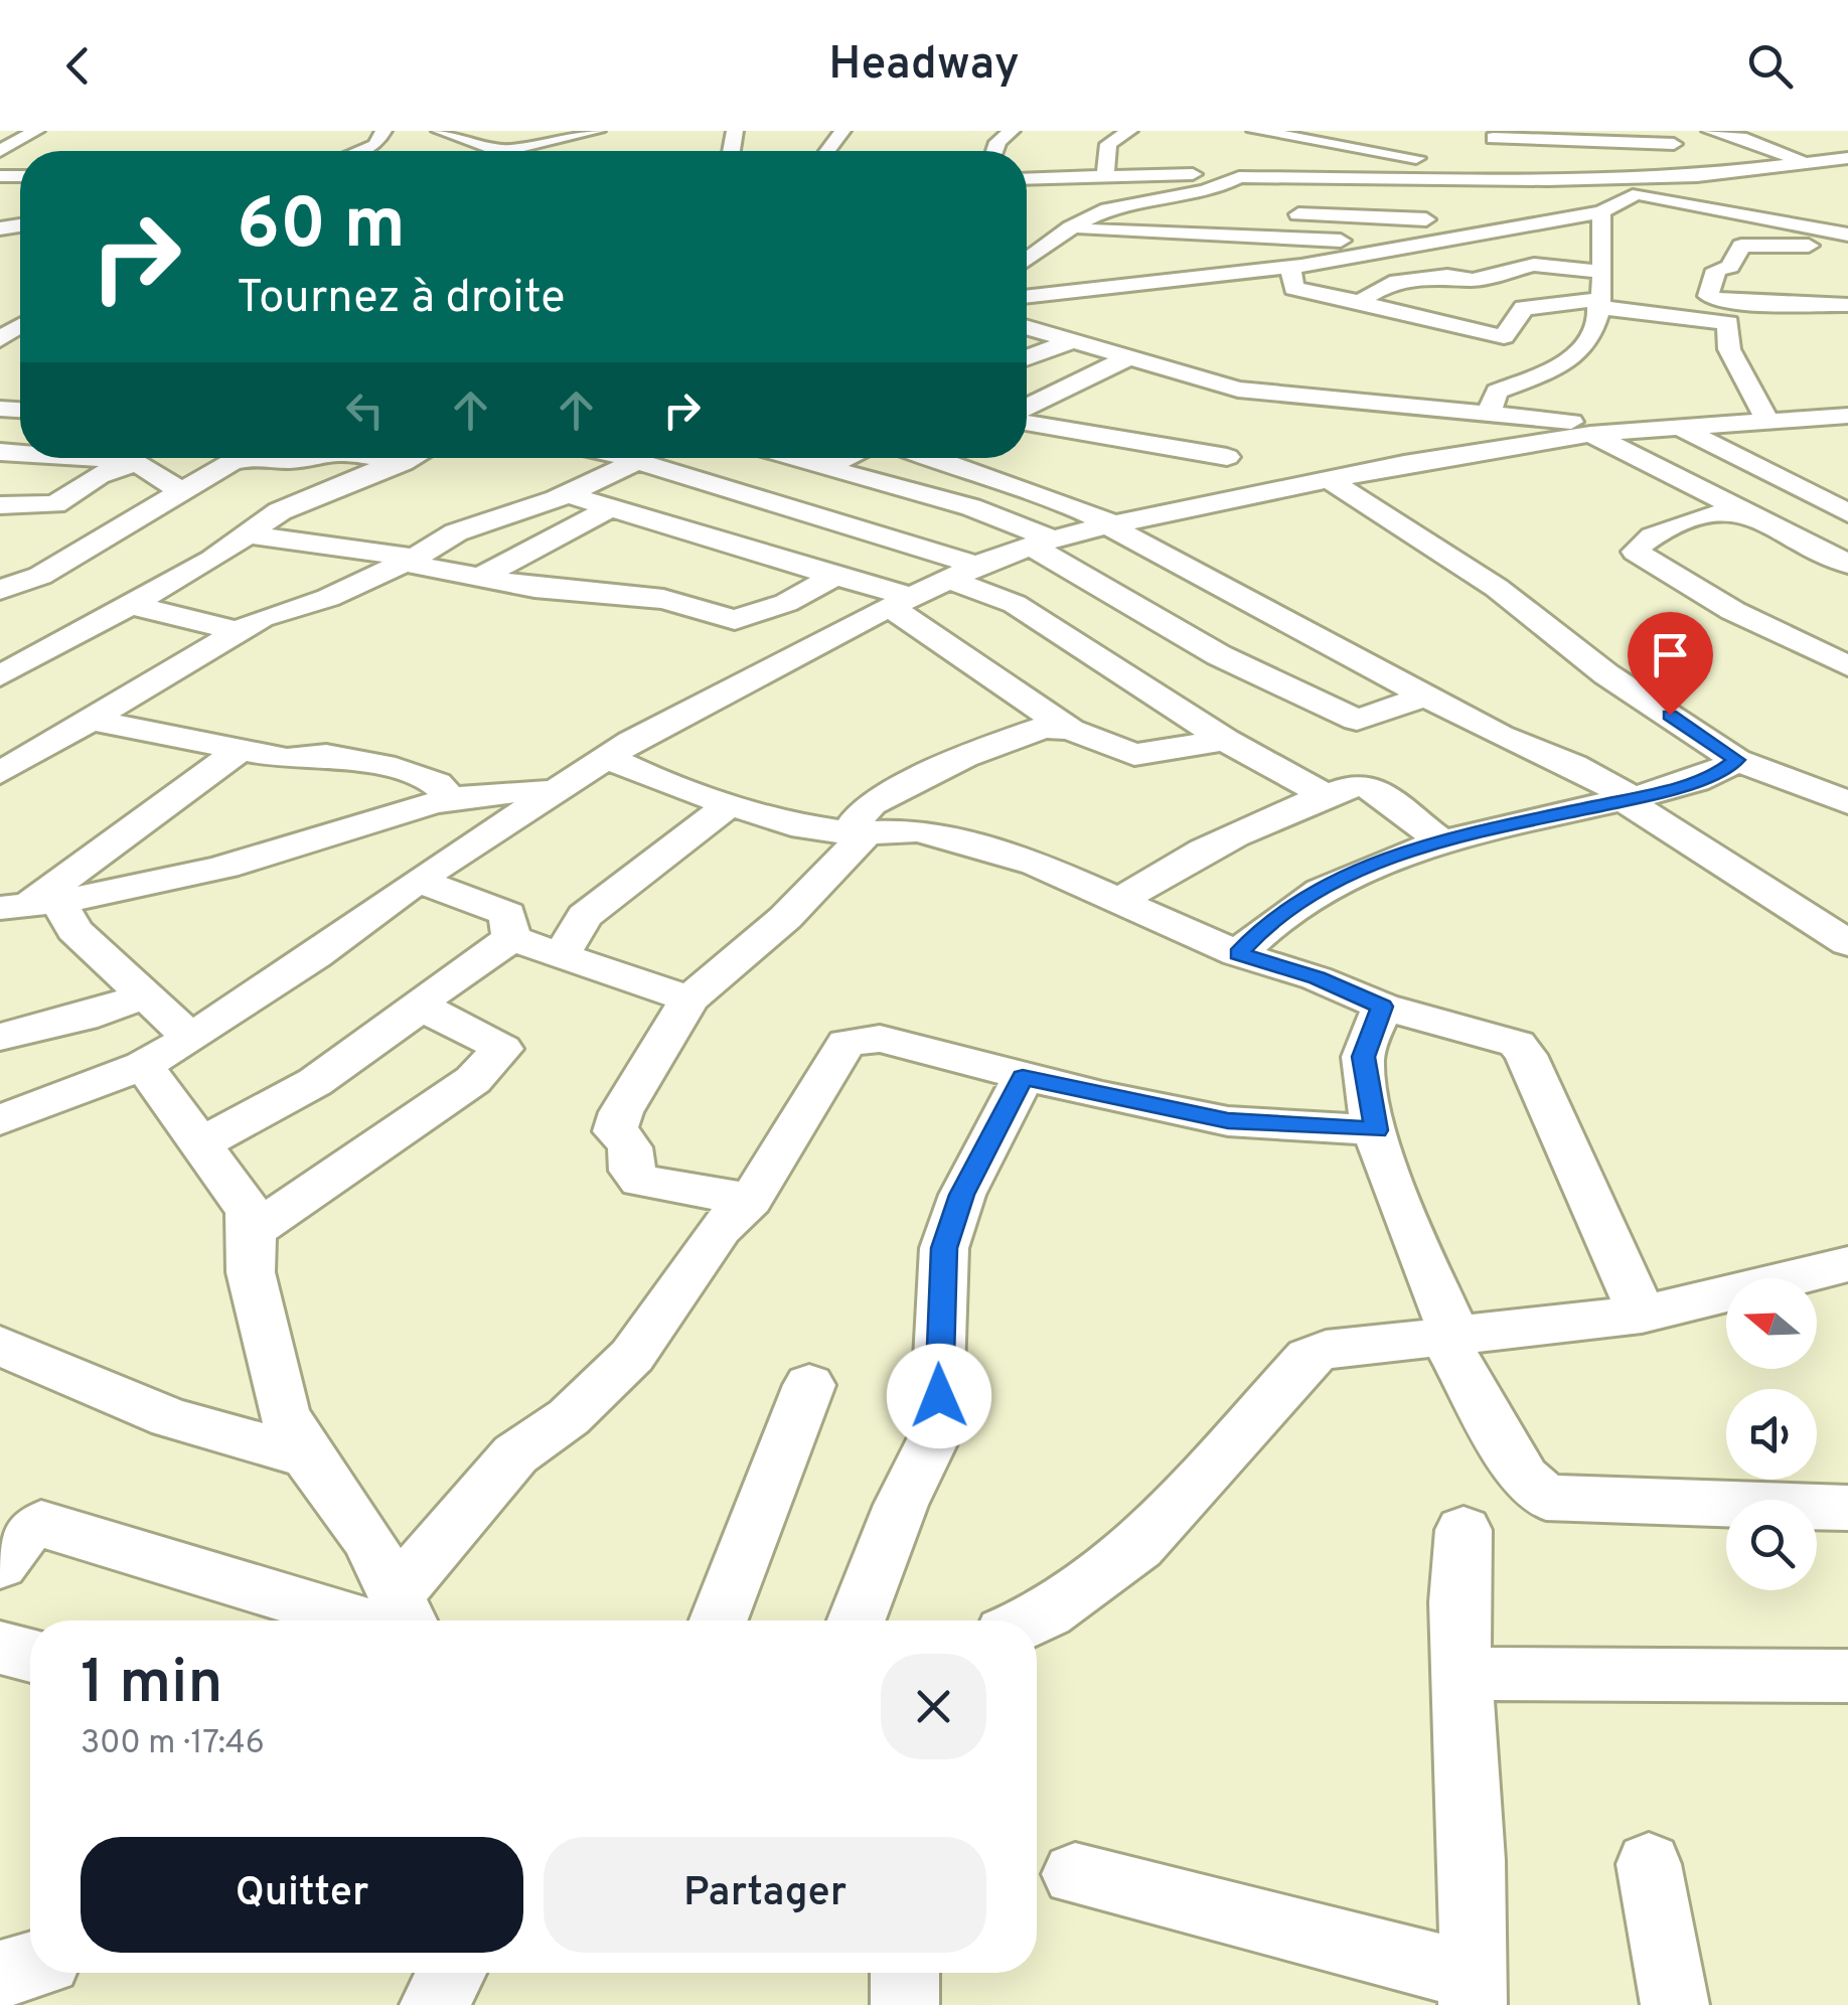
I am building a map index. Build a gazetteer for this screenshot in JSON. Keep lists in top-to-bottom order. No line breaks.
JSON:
{"north":"left","page":{"header":"Headway","turn":["60 m","Tournez à droite"],"heading":["1 min","300 m · 17:46"],"buttons":["Quitter","Partager"]}}
